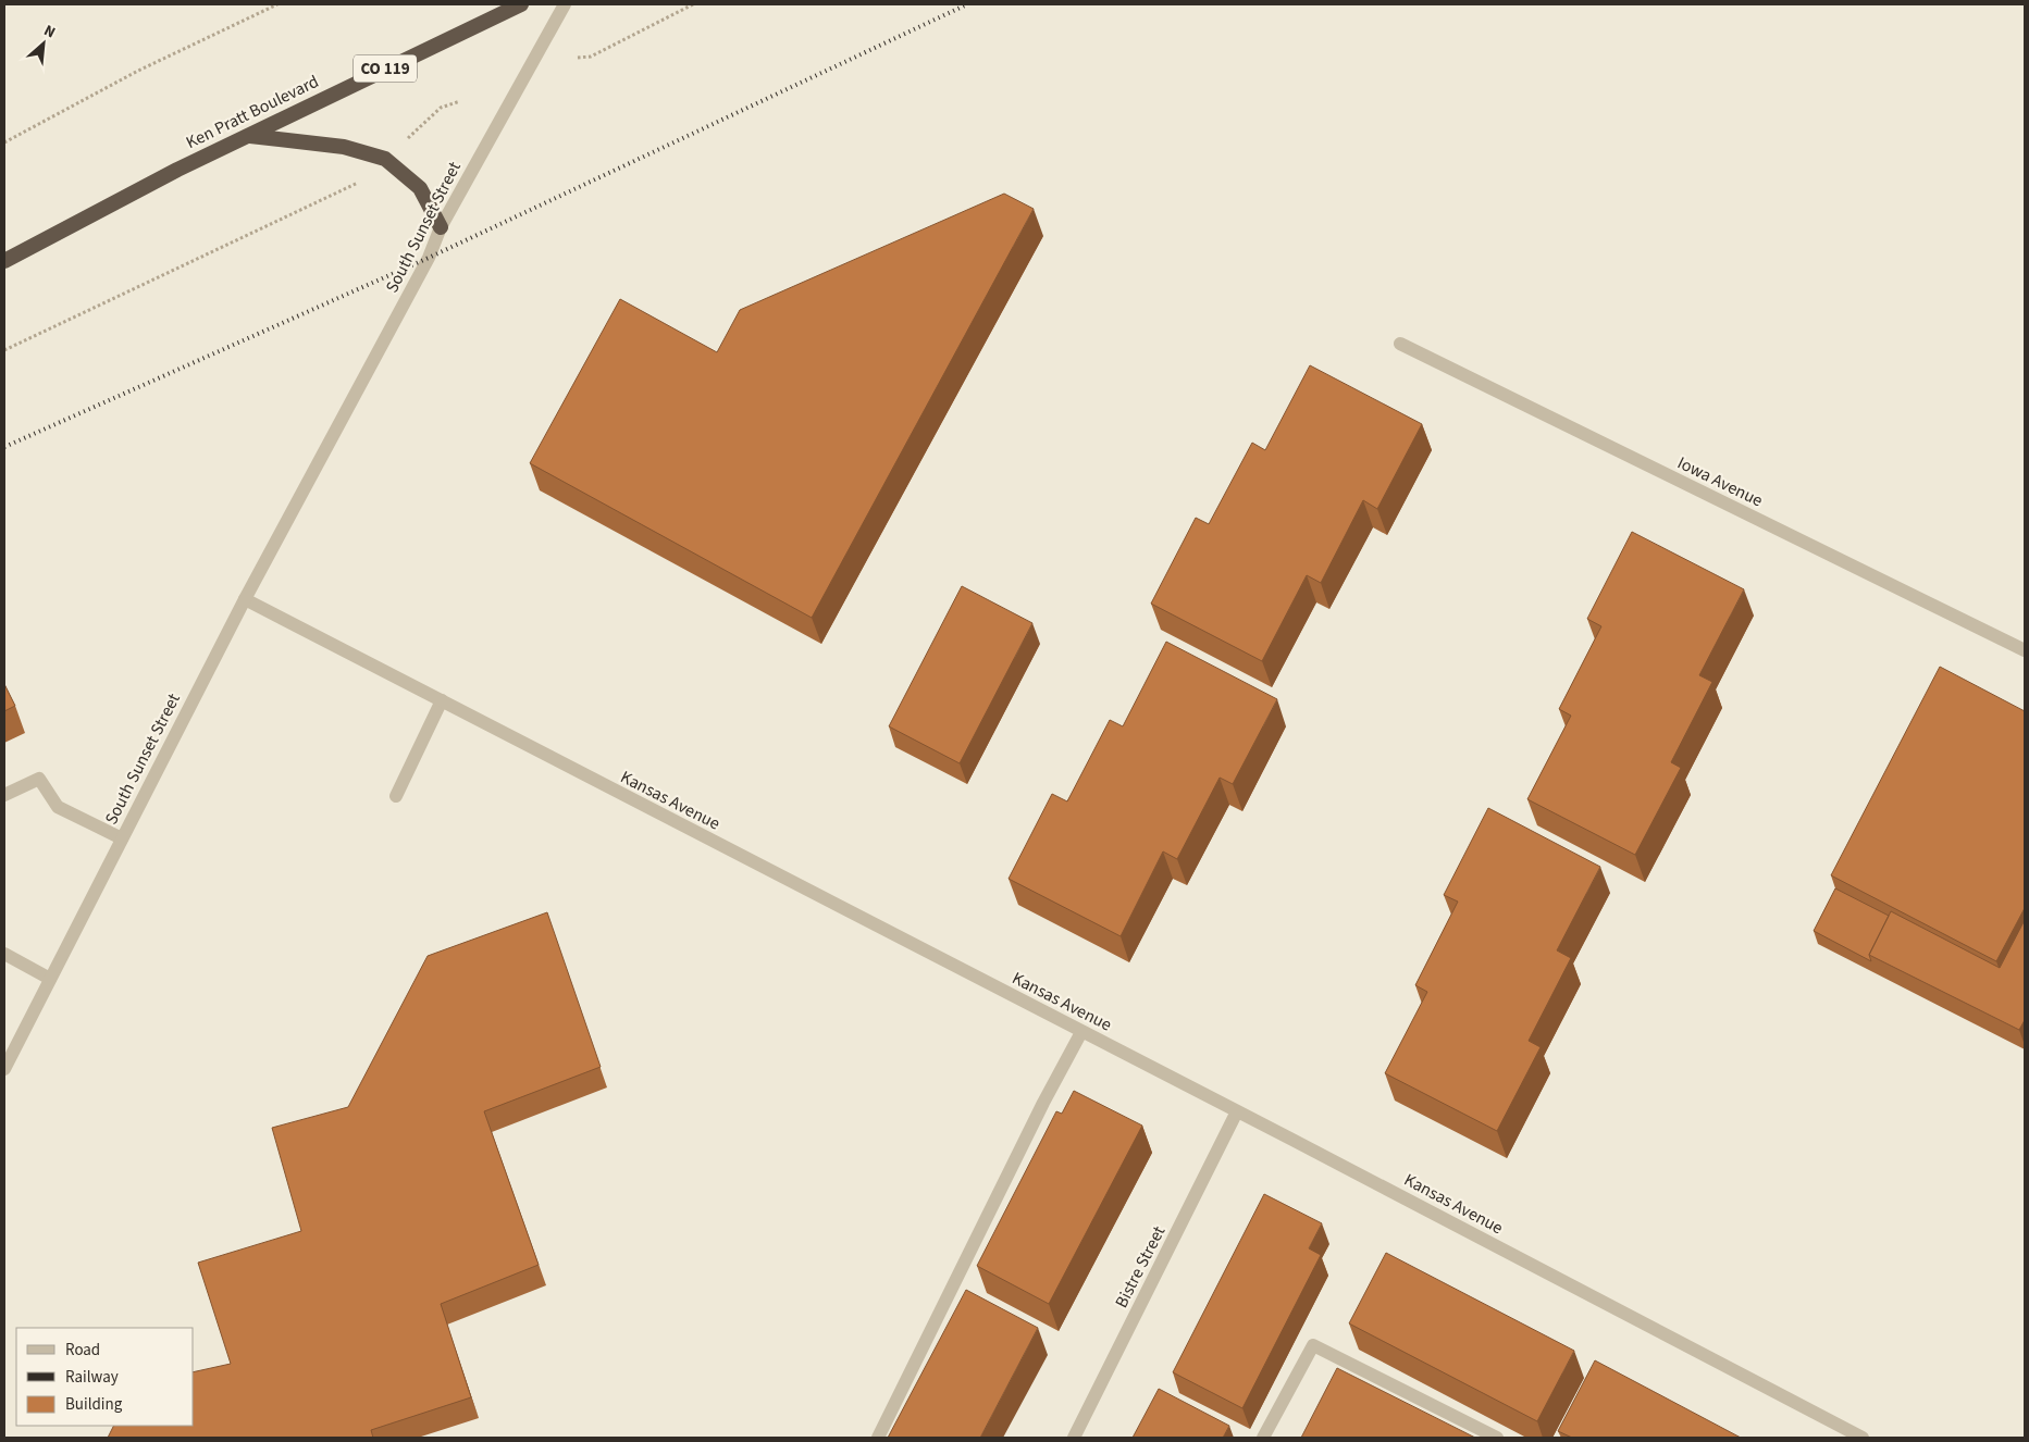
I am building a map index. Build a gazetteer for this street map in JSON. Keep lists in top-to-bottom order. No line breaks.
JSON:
{"streets":{"highway":["CO 119","Ken Pratt Boulevard"],"street":["South Sunset Street","Iowa Avenue","Kansas Avenue","Bistre Street"]},"crossings":[["South Sunset Street","Kansas Avenue"],["Kansas Avenue","Bistre Street"]],"legend":["Road","Railway","Building"],"north":"top right"}
